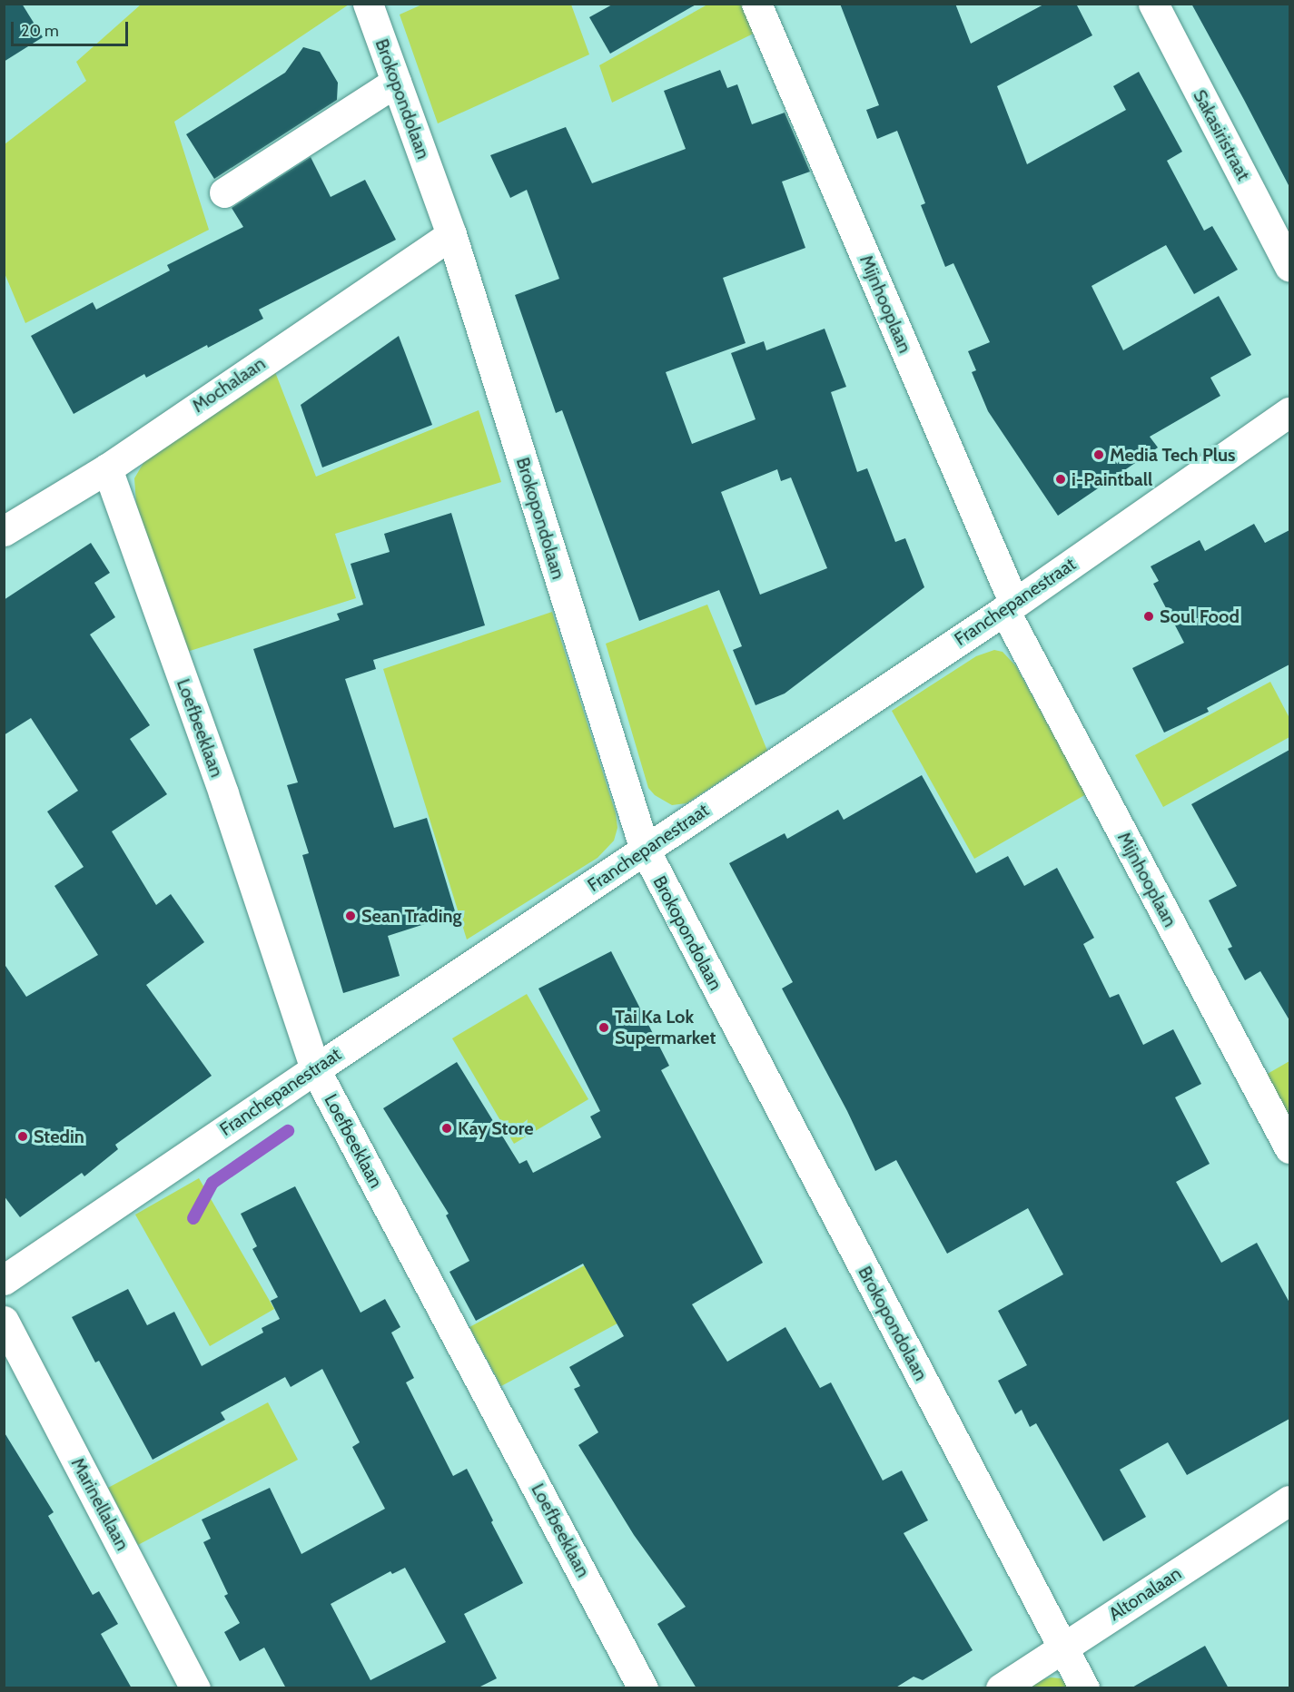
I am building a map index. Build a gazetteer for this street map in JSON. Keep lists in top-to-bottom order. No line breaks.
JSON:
{"streets":{"street":["Brokopondolaan","Sakasiristraat","Mijnhooplaan","Mochalaan","Franchepanestraat","Loefbeeklaan","Marinellalaan","Altonalaan"]},"crossings":[["Brokopondolaan","Mochalaan"],["Brokopondolaan","Franchepanestraat"],["Brokopondolaan","Altonalaan"],["Mijnhooplaan","Franchepanestraat"],["Mochalaan","Loefbeeklaan"],["Franchepanestraat","Loefbeeklaan"]],"places":["Media Tech Plus","i-Paintball","Soul Food","Sean Trading","Tai Ka Lok Supermarket","Kay Store","Stedin"],"scale_bar":"20 m"}
